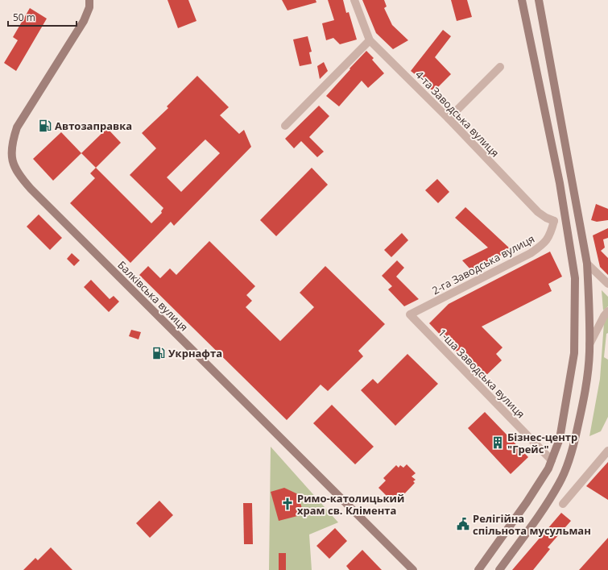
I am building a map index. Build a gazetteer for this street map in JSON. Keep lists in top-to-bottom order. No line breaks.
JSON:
{"streets":{"street":["4-та Заводська вулиця","2-га Заводська вулиця","Балківська вулиця","1-ша Заводська вулиця"]},"crossings":[["4-та Заводська вулиця","2-га Заводська вулиця"],["2-га Заводська вулиця","1-ша Заводська вулиця"]],"places":{"fuel station":["Автозаправка","Укрнафта"],"building":["Бізнес-центр \"Грейс\""],"church":["Римо-католицький храм св. Клімента"],"public building":["Релігійна спільнота мусульман"]},"scale_bar":"50 m"}
